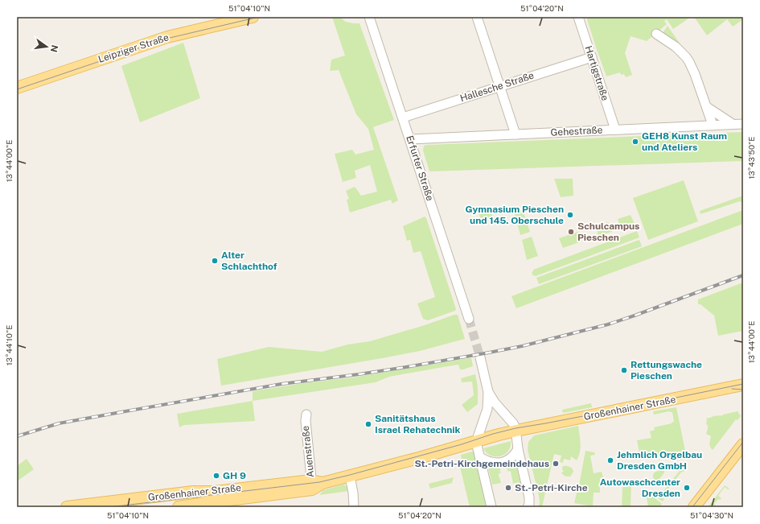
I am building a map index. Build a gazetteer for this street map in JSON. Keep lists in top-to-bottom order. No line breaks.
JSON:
{"streets":{"main road":["Leipziger Straße","Großenhainer Straße"],"street":["Hartigstraße","Hallesche Straße","Gehestraße","Erfurter Straße","Auenstraße"]},"crossings":[["Hartigstraße","Hallesche Straße"],["Hartigstraße","Gehestraße"],["Hallesche Straße","Erfurter Straße"],["Gehestraße","Erfurter Straße"],["Großenhainer Straße","Auenstraße"]],"places":["GEH8 Kunst Raum und Ateliers","Gymnasium Pieschen und 145. Oberschule","Schulcampus Pieschen","Alter Schlachthof","Rettungswache Pieschen","Sanitätshaus Israel Rehatechnik","Jehmlich Orgelbau Dresden GmbH","St.-Petri-Kirchgemeindehaus","GH 9","St.-Petri-Kirche","Autowaschcenter Dresden"],"north":"right","coordinates":["51°04'10\"N","51°04'20\"N","13°43'50\"E","13°44'00\"E","13°44'10\"E","51°04'30\"N"]}
